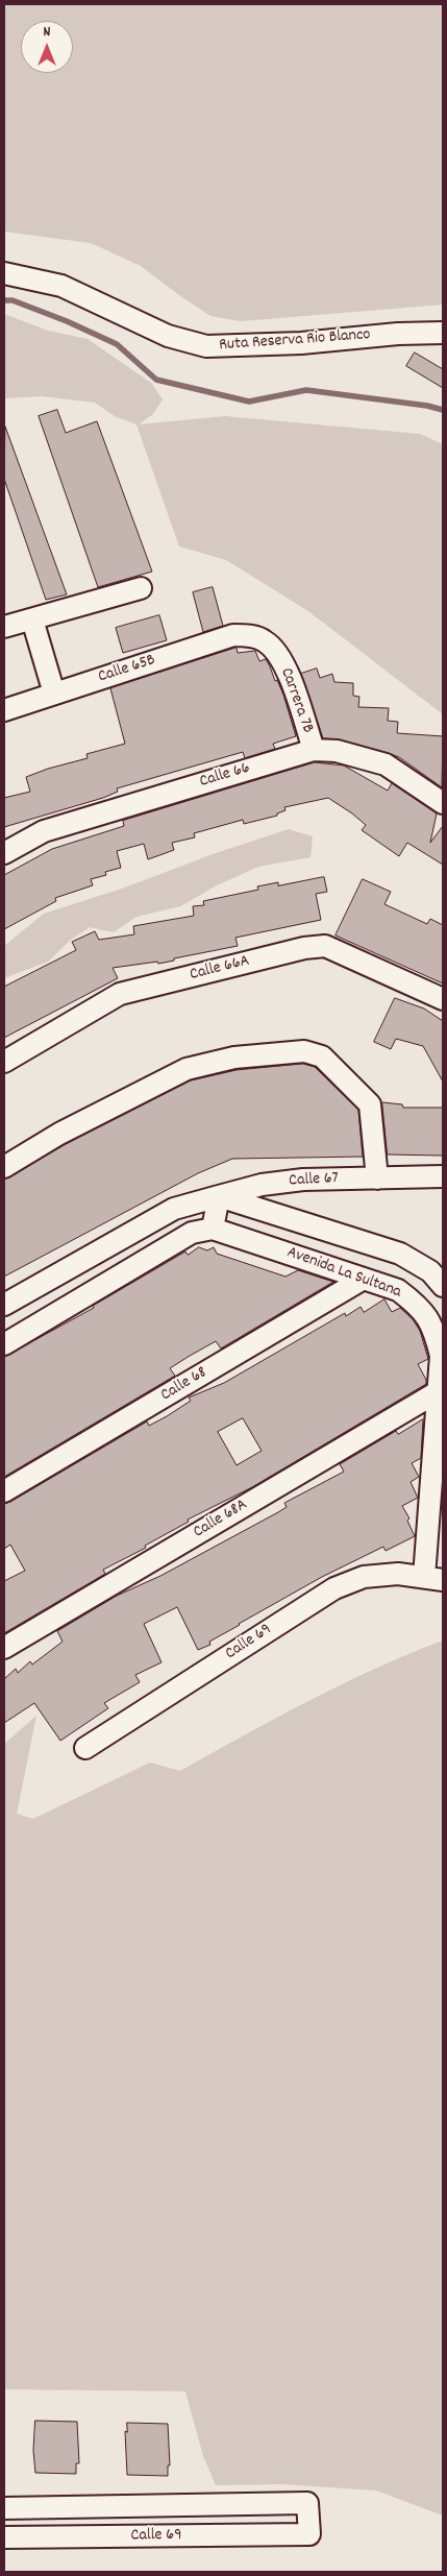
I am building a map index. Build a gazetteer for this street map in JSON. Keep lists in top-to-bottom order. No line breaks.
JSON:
{"streets":{"street":["Ruta Reserva Rio Blanco","Calle 65B","Carrera 7B","Calle 66","Calle 66A","Calle 67","Avenida La Sultana","Calle 68","Calle 68A","Calle 69"]},"crossings":[["Calle 65B","Carrera 7B"],["Carrera 7B","Calle 66"],["Calle 67","Avenida La Sultana"],["Avenida La Sultana","Calle 68"],["Avenida La Sultana","Calle 68A"],["Avenida La Sultana","Calle 69"]],"north":"top"}
